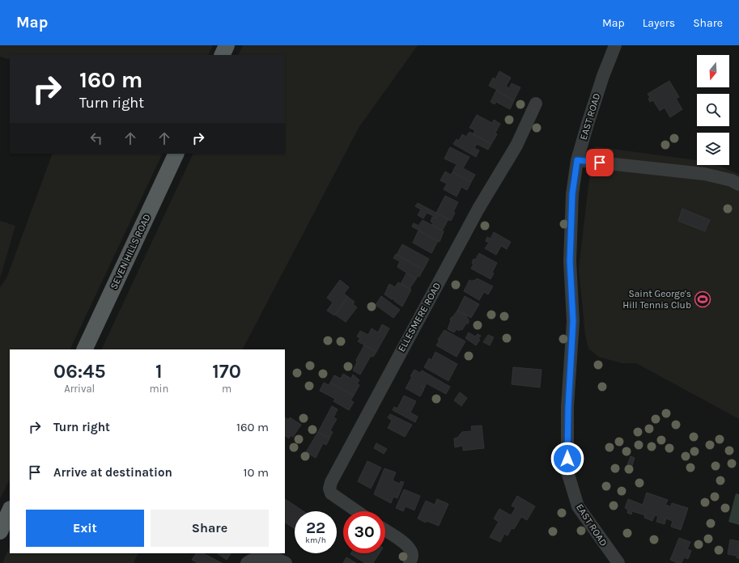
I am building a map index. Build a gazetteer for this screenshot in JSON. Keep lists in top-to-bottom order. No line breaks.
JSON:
{"streets":{"main road":["SEVEN HILLS ROAD"],"street":["EAST ROAD","ELLESMERE ROAD"]},"places":{"sports":["Saint George's Hill Tennis Club"]},"north":"bottom","page":{"header":"Map","nav":["Map","Layers","Share"],"turn":["160 m","Turn right"],"eta":["06:45","Arrival","1","min","170","m"],"list":[{"name":"Turn right","value":"160 m"},{"name":"Arrive at destination","value":"10 m"}],"buttons":["Exit","Share"],"speed":"22 km/h","limit":"30"}}
